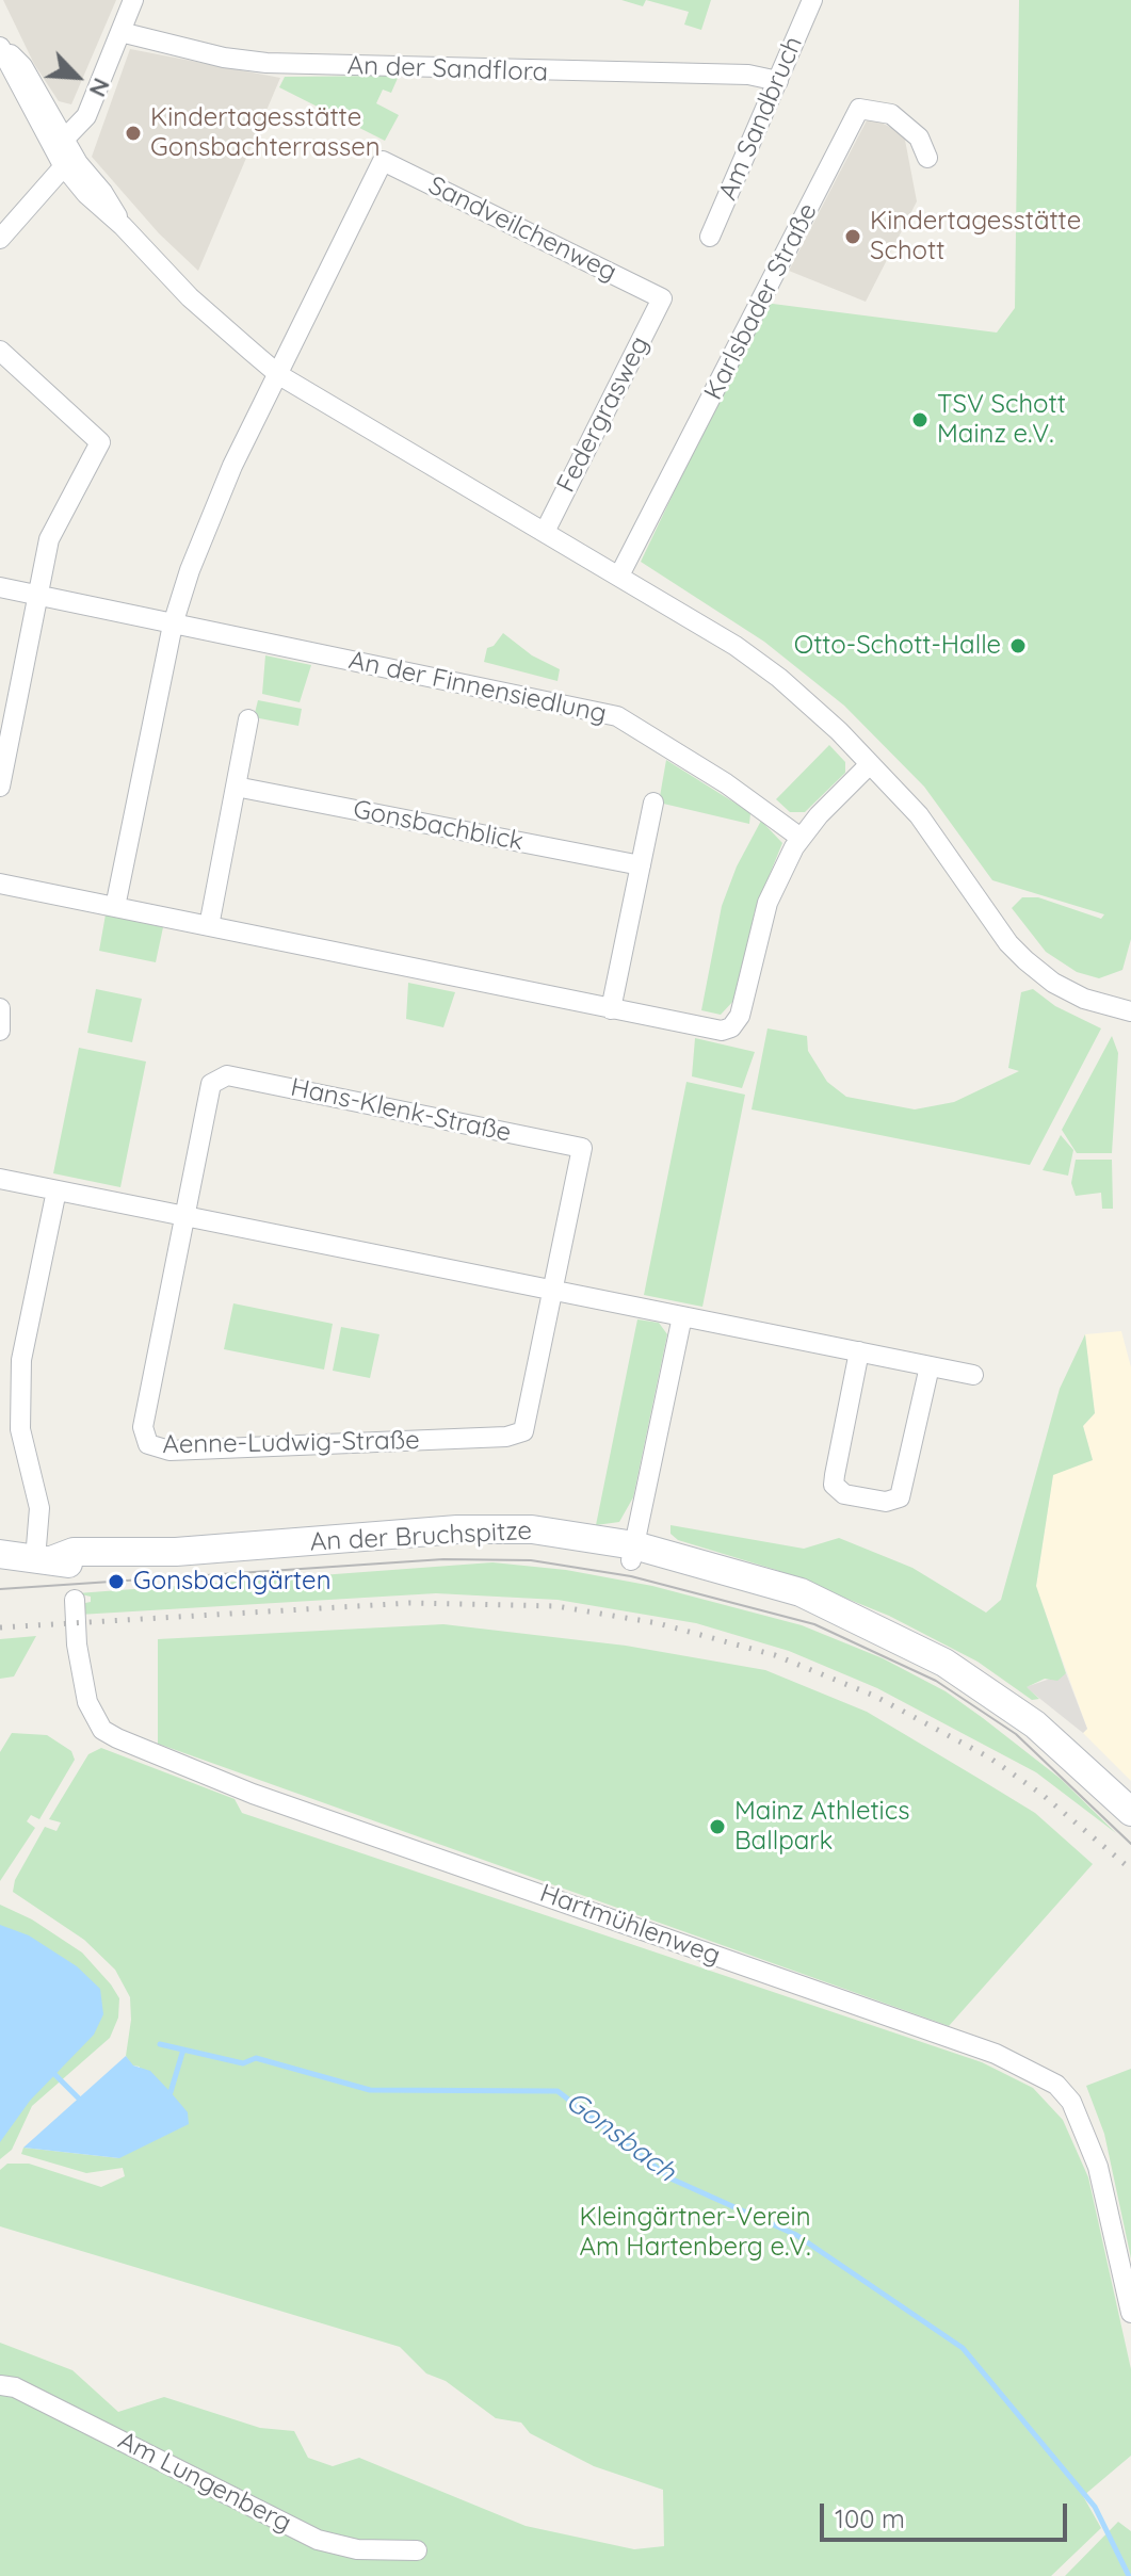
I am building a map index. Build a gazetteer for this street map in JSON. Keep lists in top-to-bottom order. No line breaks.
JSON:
{"streets":{"main road":["An der Bruchspitze"],"street":["An der Sandflora","Am Sandbruch","Sandveilchenweg","Karlsbader Straße","Federgrasweg","An der Finnensiedlung","Gonsbachblick","Hans-Klenk-Straße","Aenne-Ludwig-Straße","Hartmühlenweg","Am Lungenberg"]},"crossings":[["An der Sandflora","Am Sandbruch"],["Sandveilchenweg","Federgrasweg"],["Hans-Klenk-Straße","Aenne-Ludwig-Straße"]],"water":["Gonsbach"],"parks":["Kleingärtner-Verein Am Hartenberg e.V."],"places":["Kindertagesstätte Gonsbachterrassen","Kindertagesstätte Schott","TSV Schott Mainz e.V.","Otto-Schott-Halle","Gonsbachgärten","Mainz Athletics Ballpark"],"scale_bar":"100 m","north":"bottom right"}
